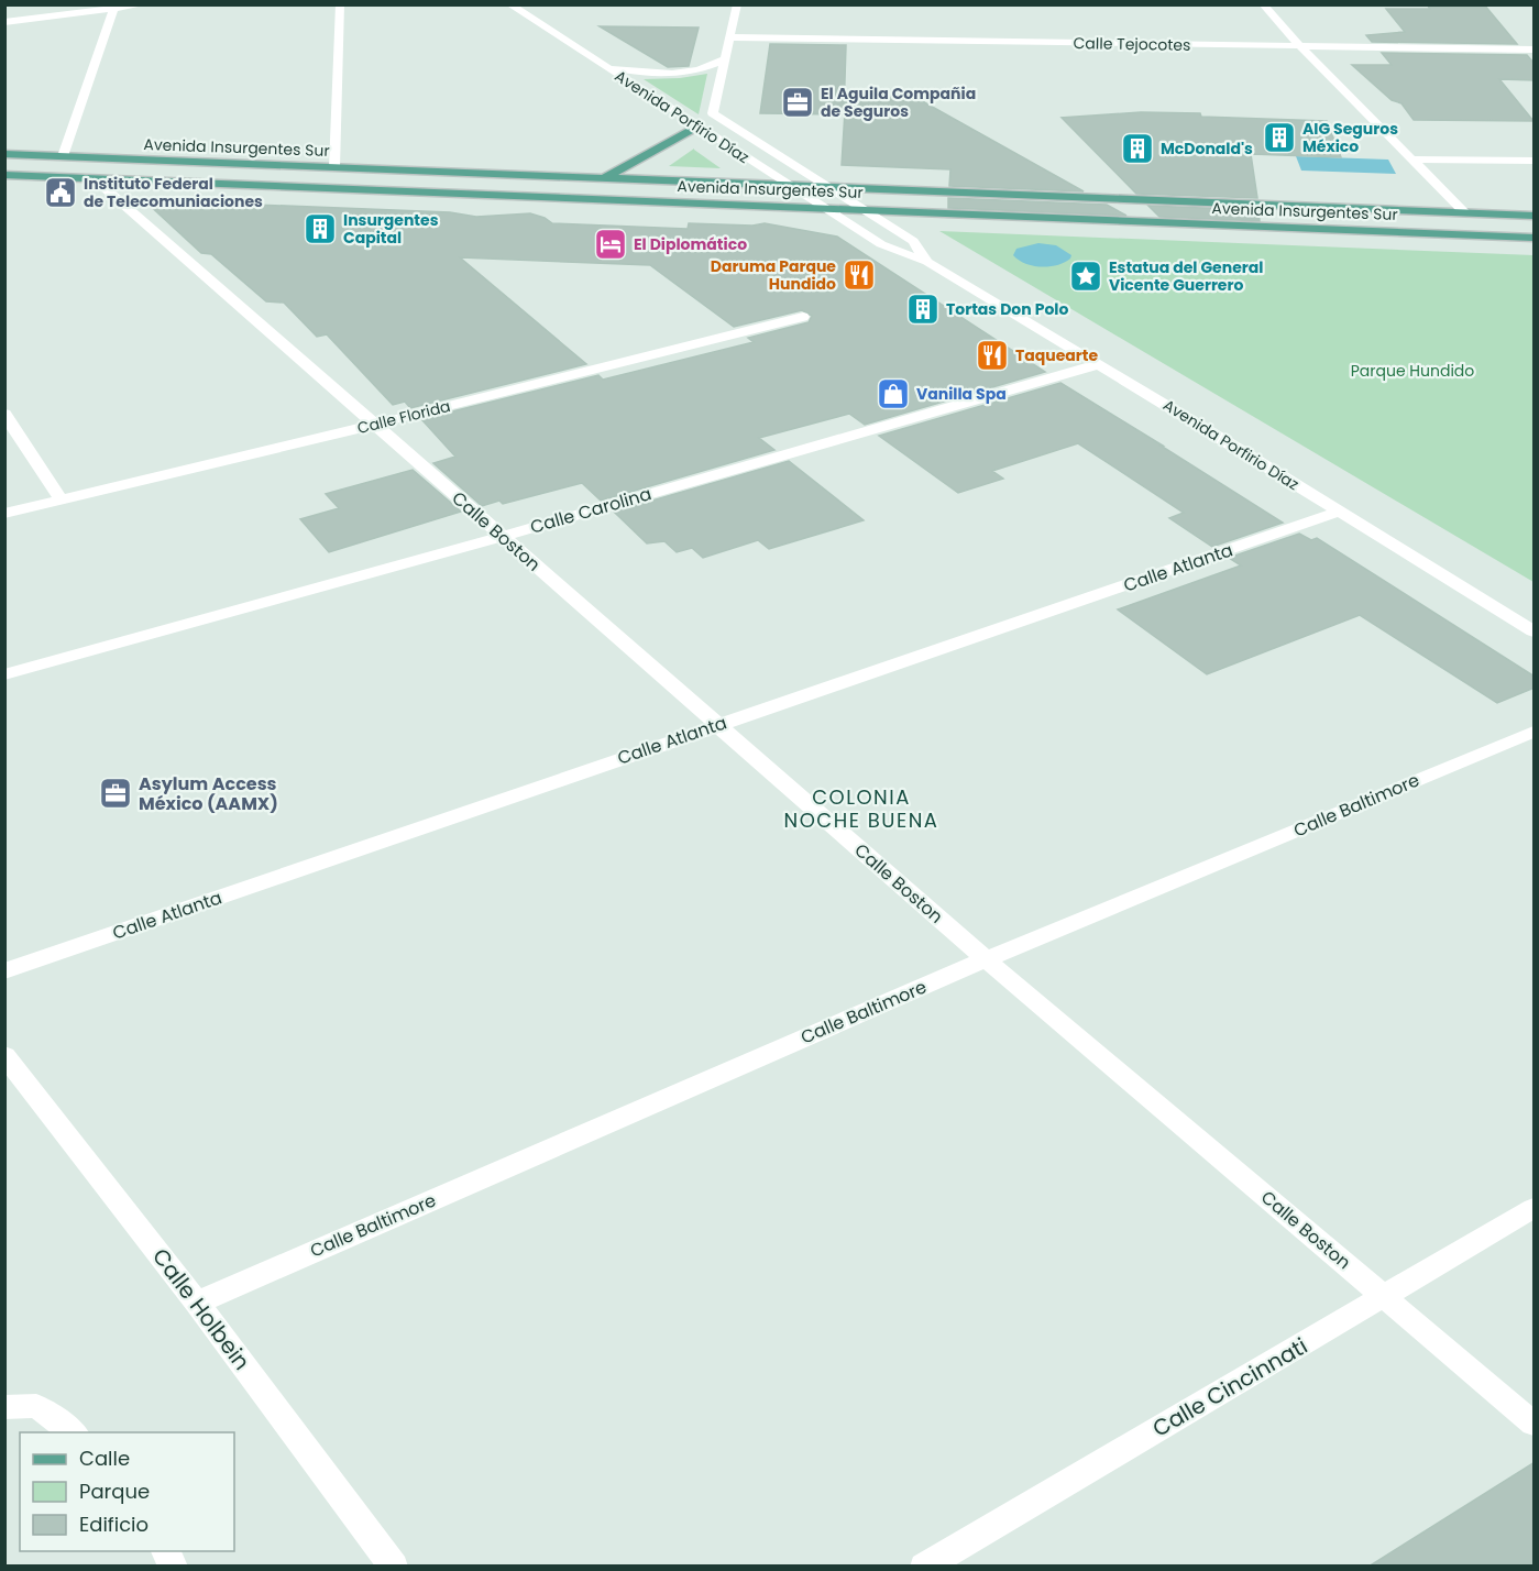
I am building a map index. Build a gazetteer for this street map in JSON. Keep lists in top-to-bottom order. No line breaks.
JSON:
{"streets":{"main road":["Avenida Insurgentes Sur"],"street":["Calle Tejocotes","Avenida Porfirio Díaz","Calle Florida","Calle Carolina","Calle Boston","Calle Atlanta","Calle Baltimore","Calle Holbein","Calle Cincinnati"]},"crossings":[["Avenida Porfirio Díaz","Avenida Insurgentes Sur"],["Avenida Porfirio Díaz","Calle Carolina"],["Avenida Porfirio Díaz","Calle Atlanta"],["Avenida Insurgentes Sur","Calle Boston"],["Calle Florida","Calle Boston"],["Calle Carolina","Calle Boston"],["Calle Boston","Calle Atlanta"],["Calle Boston","Calle Baltimore"],["Calle Boston","Calle Cincinnati"],["Calle Baltimore","Calle Holbein"]],"districts":["COLONIA NOCHE BUENA"],"parks":["Parque Hundido"],"places":{"office":["El Aguila Compañia de Seguros","Asylum Access México (AAMX)"],"building":["AIG Seguros México","McDonald's","Insurgentes Capital","Tortas Don Polo"],"public building":["Instituto Federal de Telecomuniaciones"],"hotel":["El Diplomático"],"restaurant":["Daruma Parque Hundido","Taquearte"],"place":["Estatua del General Vicente Guerrero"],"shop":["Vanilla Spa"]},"legend":["Calle","Parque","Edificio"]}
